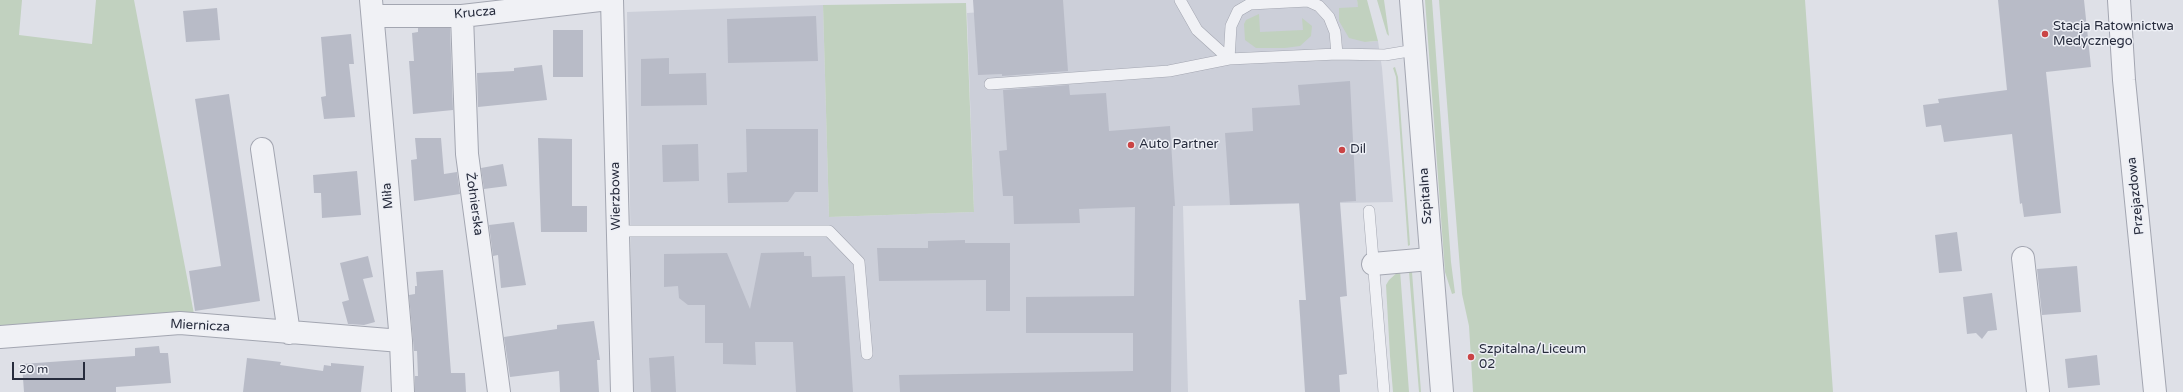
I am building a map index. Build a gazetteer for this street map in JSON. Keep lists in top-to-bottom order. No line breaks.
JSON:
{"streets":{"street":["Krucza","Miła","Wierzbowa","Szpitalna","Przejazdowa","Żołnierska","Miernicza"]},"crossings":[["Krucza","Miła"],["Krucza","Żołnierska"],["Miła","Miernicza"]],"places":["Stacja Ratownictwa Medycznego","Auto Partner","Dil","Szpitalna/Liceum 02"],"scale_bar":"20 m"}
